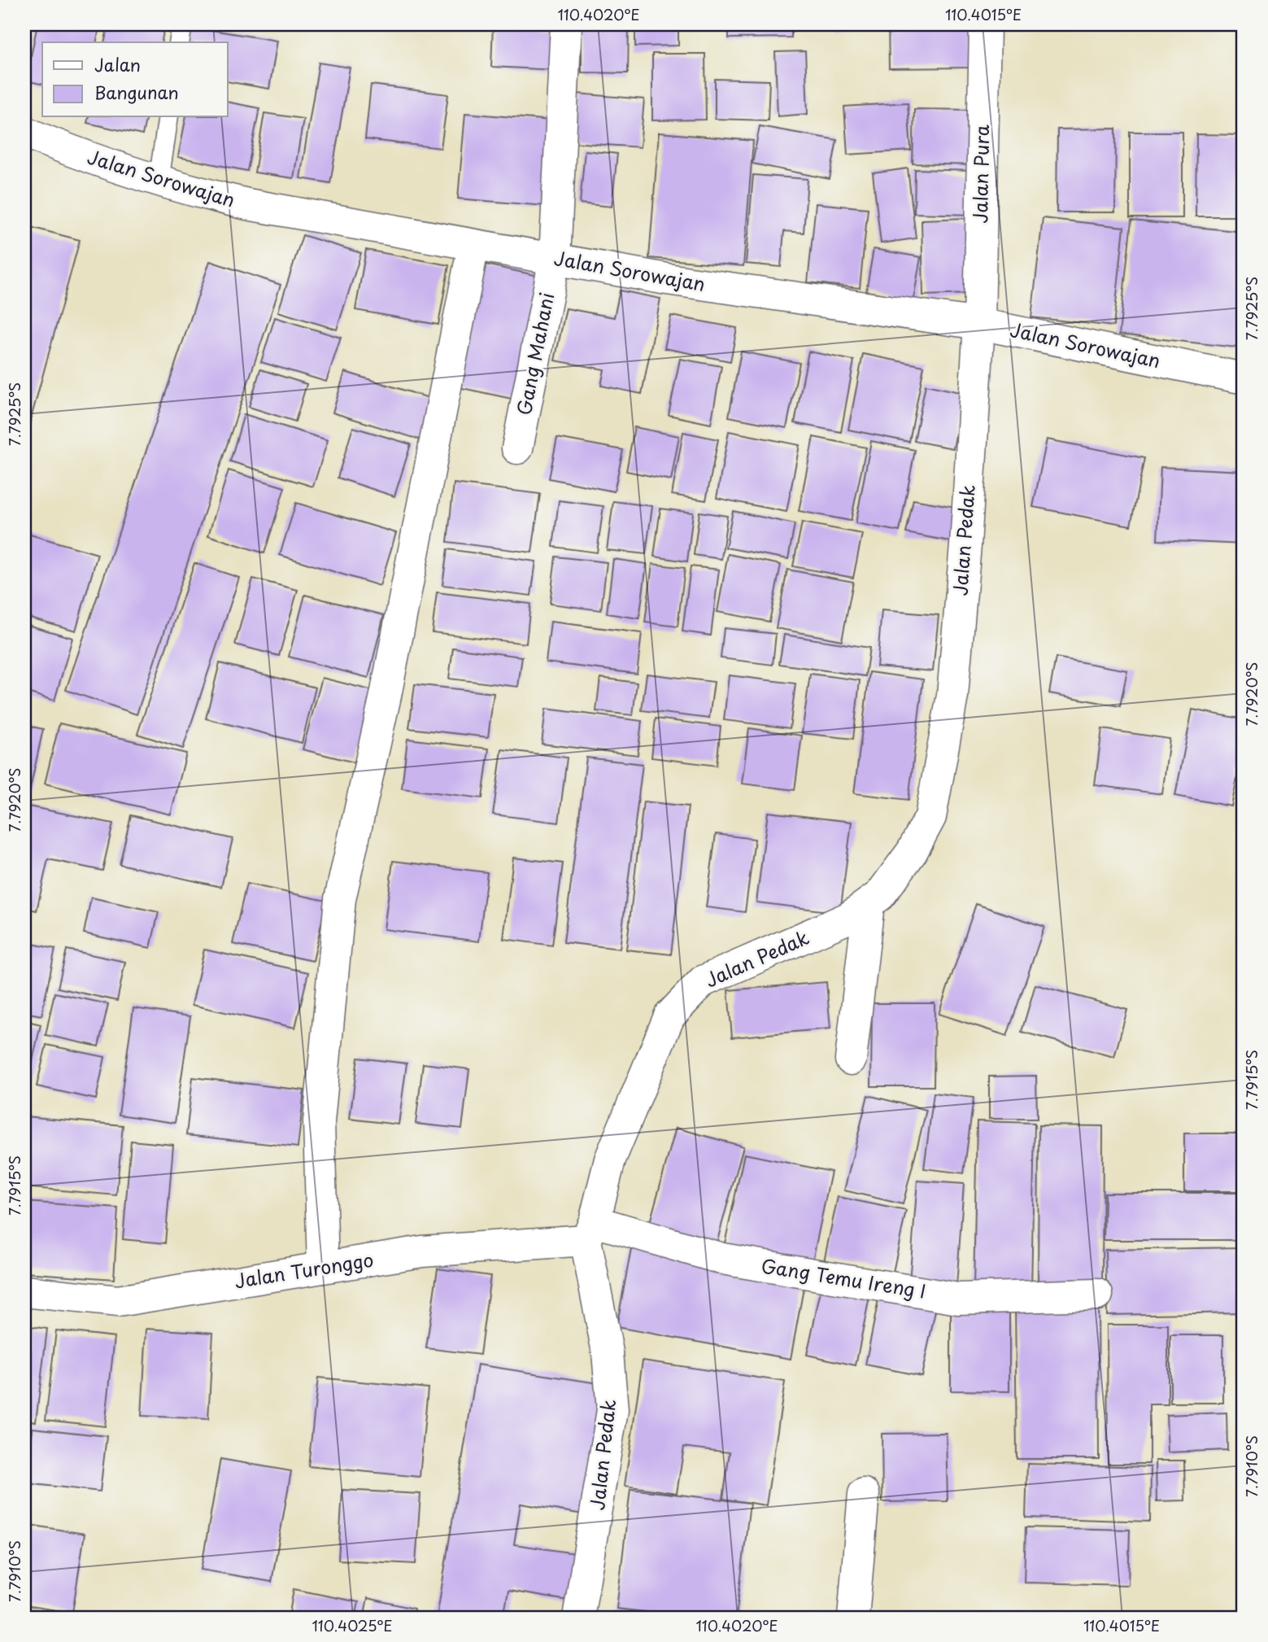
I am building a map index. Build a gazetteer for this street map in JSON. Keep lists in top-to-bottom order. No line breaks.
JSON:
{"streets":{"street":["Jalan Pura","Jalan Sorowajan","Gang Mahani","Jalan Pedak","Jalan Turonggo","Gang Temu Ireng I"]},"crossings":[["Jalan Pura","Jalan Sorowajan"],["Jalan Pura","Jalan Pedak"],["Jalan Sorowajan","Gang Mahani"],["Jalan Sorowajan","Jalan Pedak"],["Jalan Pedak","Jalan Turonggo"],["Jalan Pedak","Gang Temu Ireng I"],["Jalan Turonggo","Gang Temu Ireng I"]],"legend":["Jalan","Bangunan"],"coordinates":["110.4020°E","110.4015°E","7.7925°S","7.7920°S","7.7915°S","7.7910°S","110.4025°E"]}
